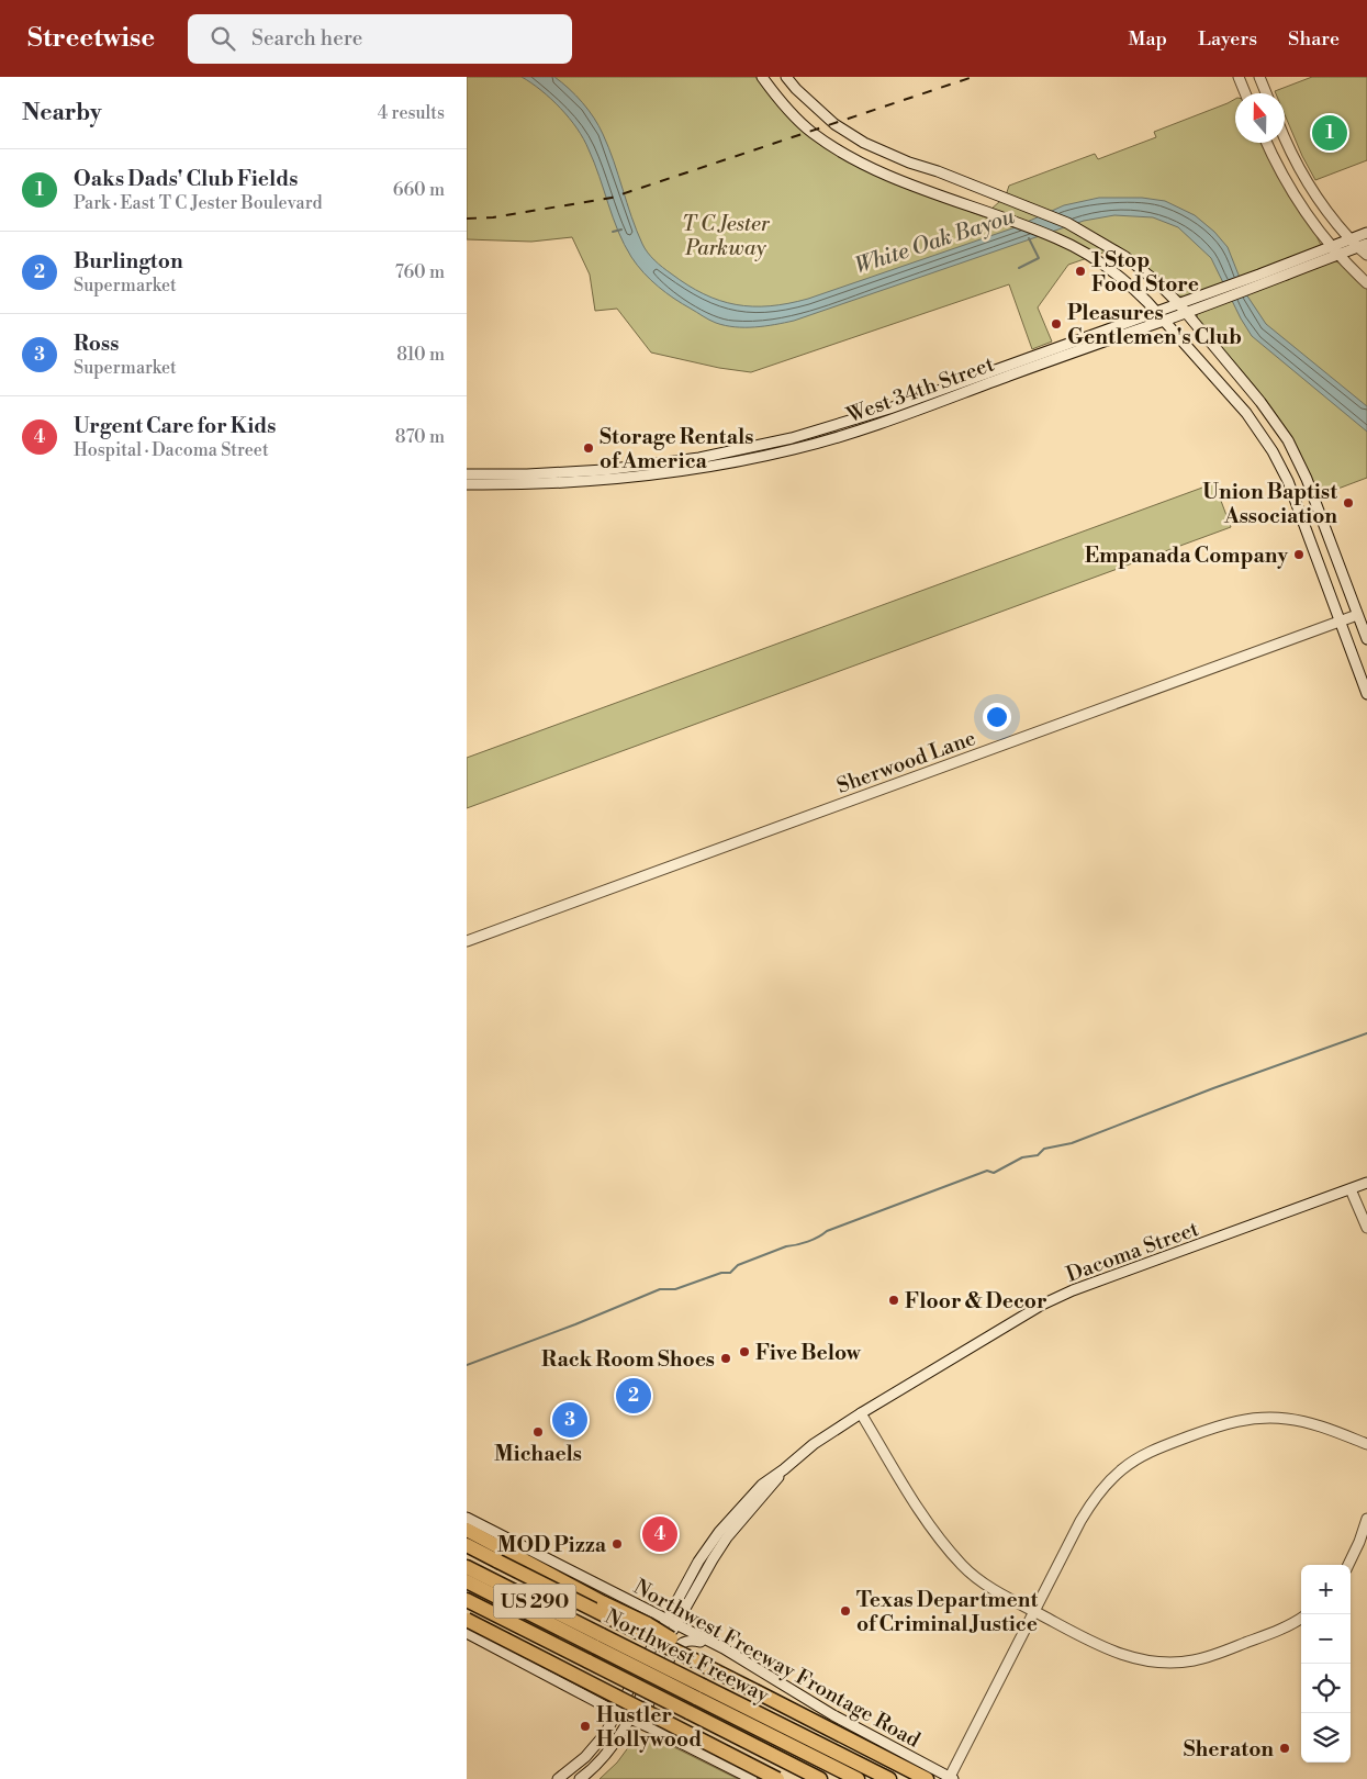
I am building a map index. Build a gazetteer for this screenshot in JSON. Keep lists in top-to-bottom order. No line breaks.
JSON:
{"streets":{"highway":["US 290","Northwest Freeway"],"main road":["West 34th Street","Sherwood Lane","Dacoma Street","Northwest Freeway Frontage Road"]},"crossings":[["Dacoma Street","Northwest Freeway Frontage Road"]],"water":["White Oak Bayou"],"parks":["T C Jester Parkway"],"places":["1 Stop Food Store","Pleasures Gentlemen's Club","Storage Rentals of America","Union Baptist Association","Empanada Company","Floor & Decor","Five Below","Rack Room Shoes","Michaels","MOD Pizza","Texas Department of Criminal Justice","Hustler Hollywood","Sheraton"],"north":"top","page":{"header":"Streetwise","search":"Search here","nav":["Map","Layers","Share"],"heading":["Nearby","4 results"],"pins":["1","2","3","4"],"list":[{"mark":"1","name":"Oaks Dads' Club Fields","note":"Park · East T C Jester Boulevard","value":"660 m"},{"mark":"2","name":"Burlington","note":"Supermarket","value":"760 m"},{"mark":"3","name":"Ross","note":"Supermarket","value":"810 m"},{"mark":"4","name":"Urgent Care for Kids","note":"Hospital · Dacoma Street","value":"870 m"}],"map_buttons":["+","−"]}}
